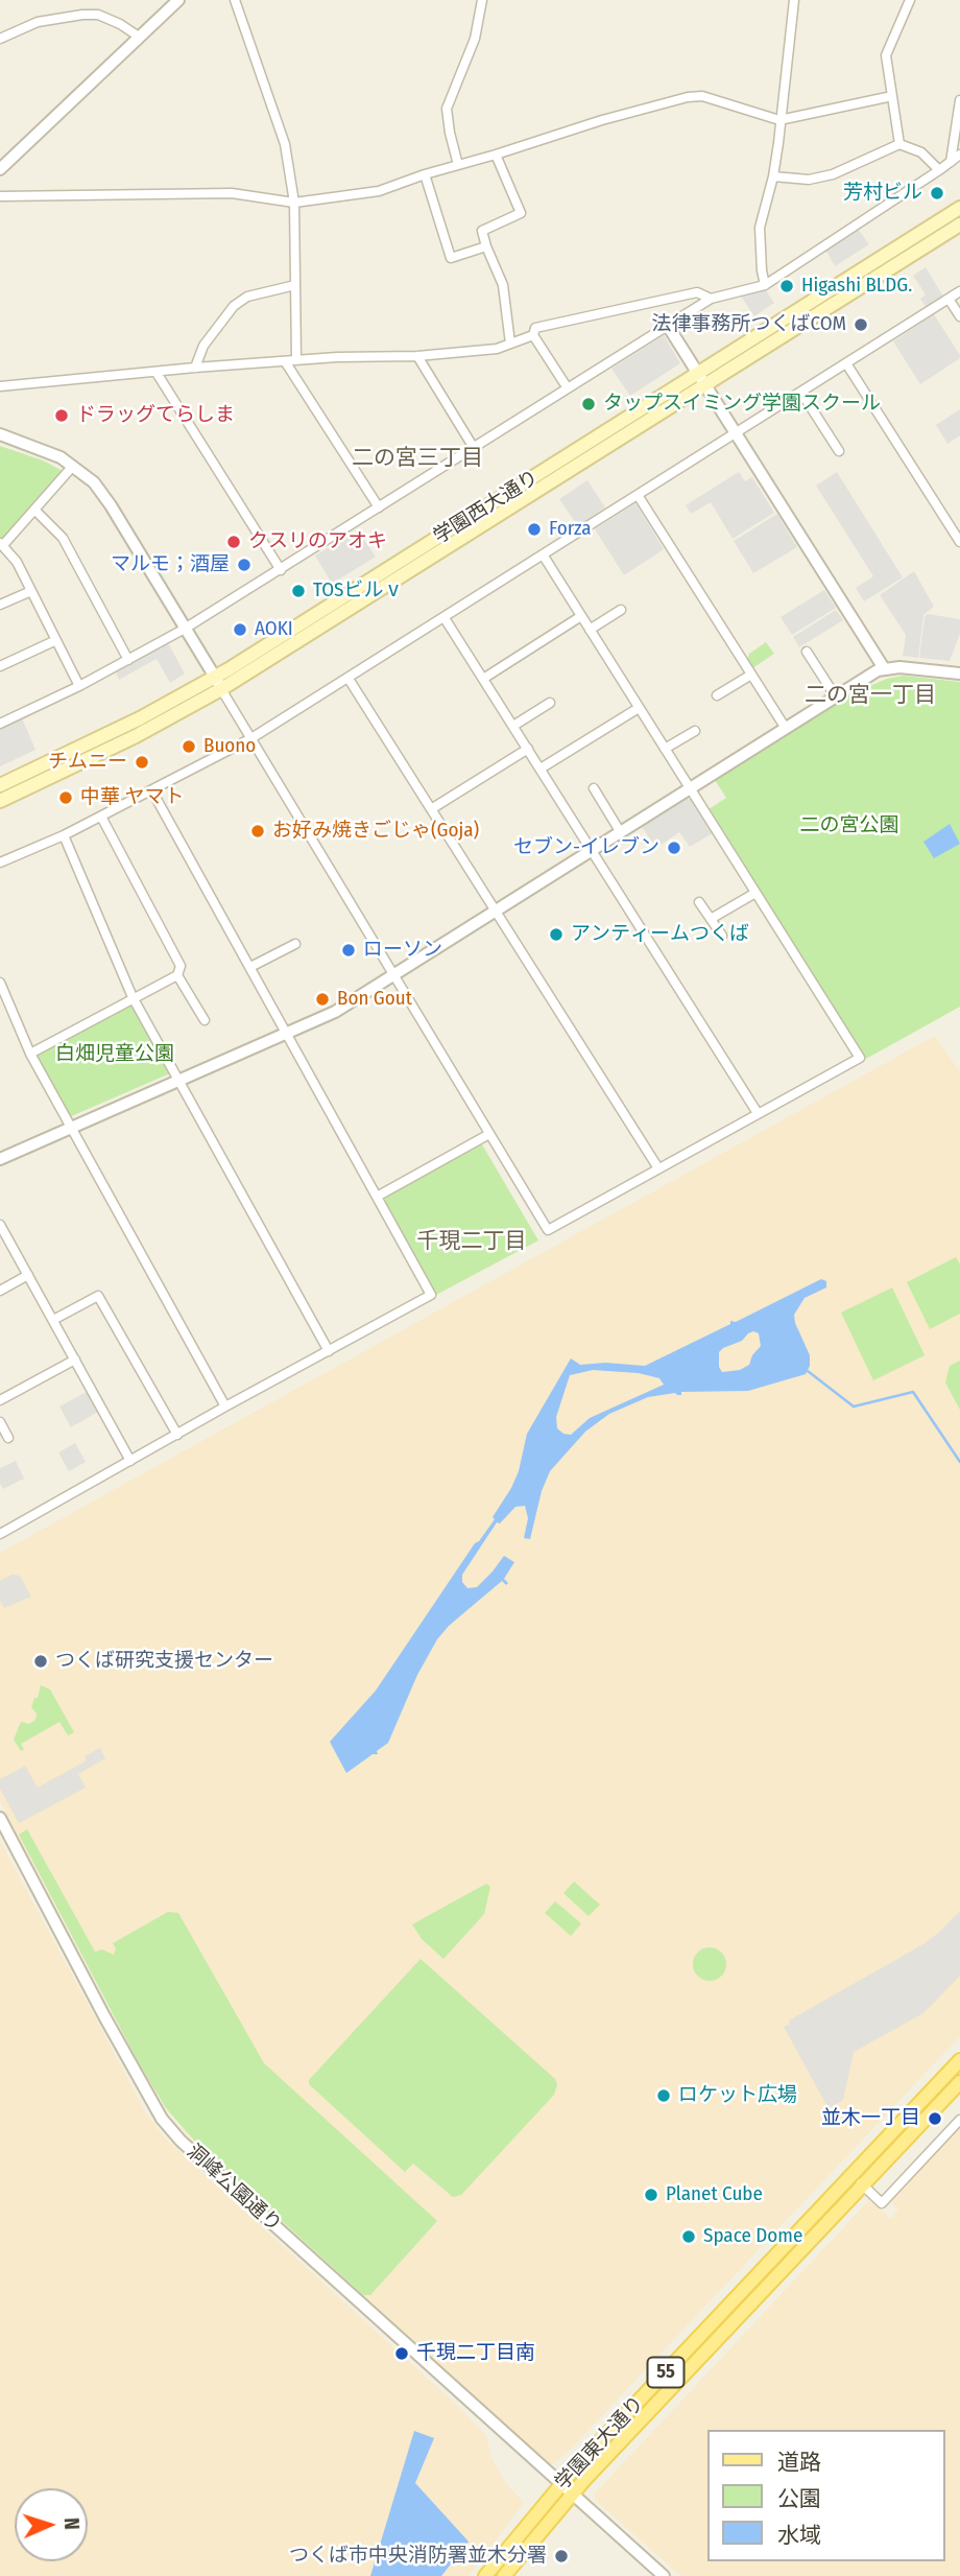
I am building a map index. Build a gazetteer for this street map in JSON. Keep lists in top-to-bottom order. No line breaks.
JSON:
{"streets":{"main road":["学園西大通り","55","学園東大通り"],"street":["洞峰公園通り"]},"crossings":[["洞峰公園通り","学園東大通り"]],"districts":["二の宮三丁目","二の宮一丁目","千現二丁目"],"parks":["二の宮公園","白畑児童公園"],"places":["芳村ビル","Higashi BLDG.","法律事務所つくばCOM","タップスイミング学園スクール","ドラッグてらしま","Forza","クスリのアオキ","マルモ；酒屋","TOSビルⅴ","AOKI","Buono","チムニー","中華 ヤマト","お好み焼きごじゃ(Goja)","セブン-イレブン","アンティームつくば","ローソン","Bon Gout","つくば研究支援センター","ロケット広場","並木一丁目","Planet Cube","Space Dome","千現二丁目南","つくば市中央消防署並木分署"],"legend":["道路","公園","水域"],"north":"right"}
